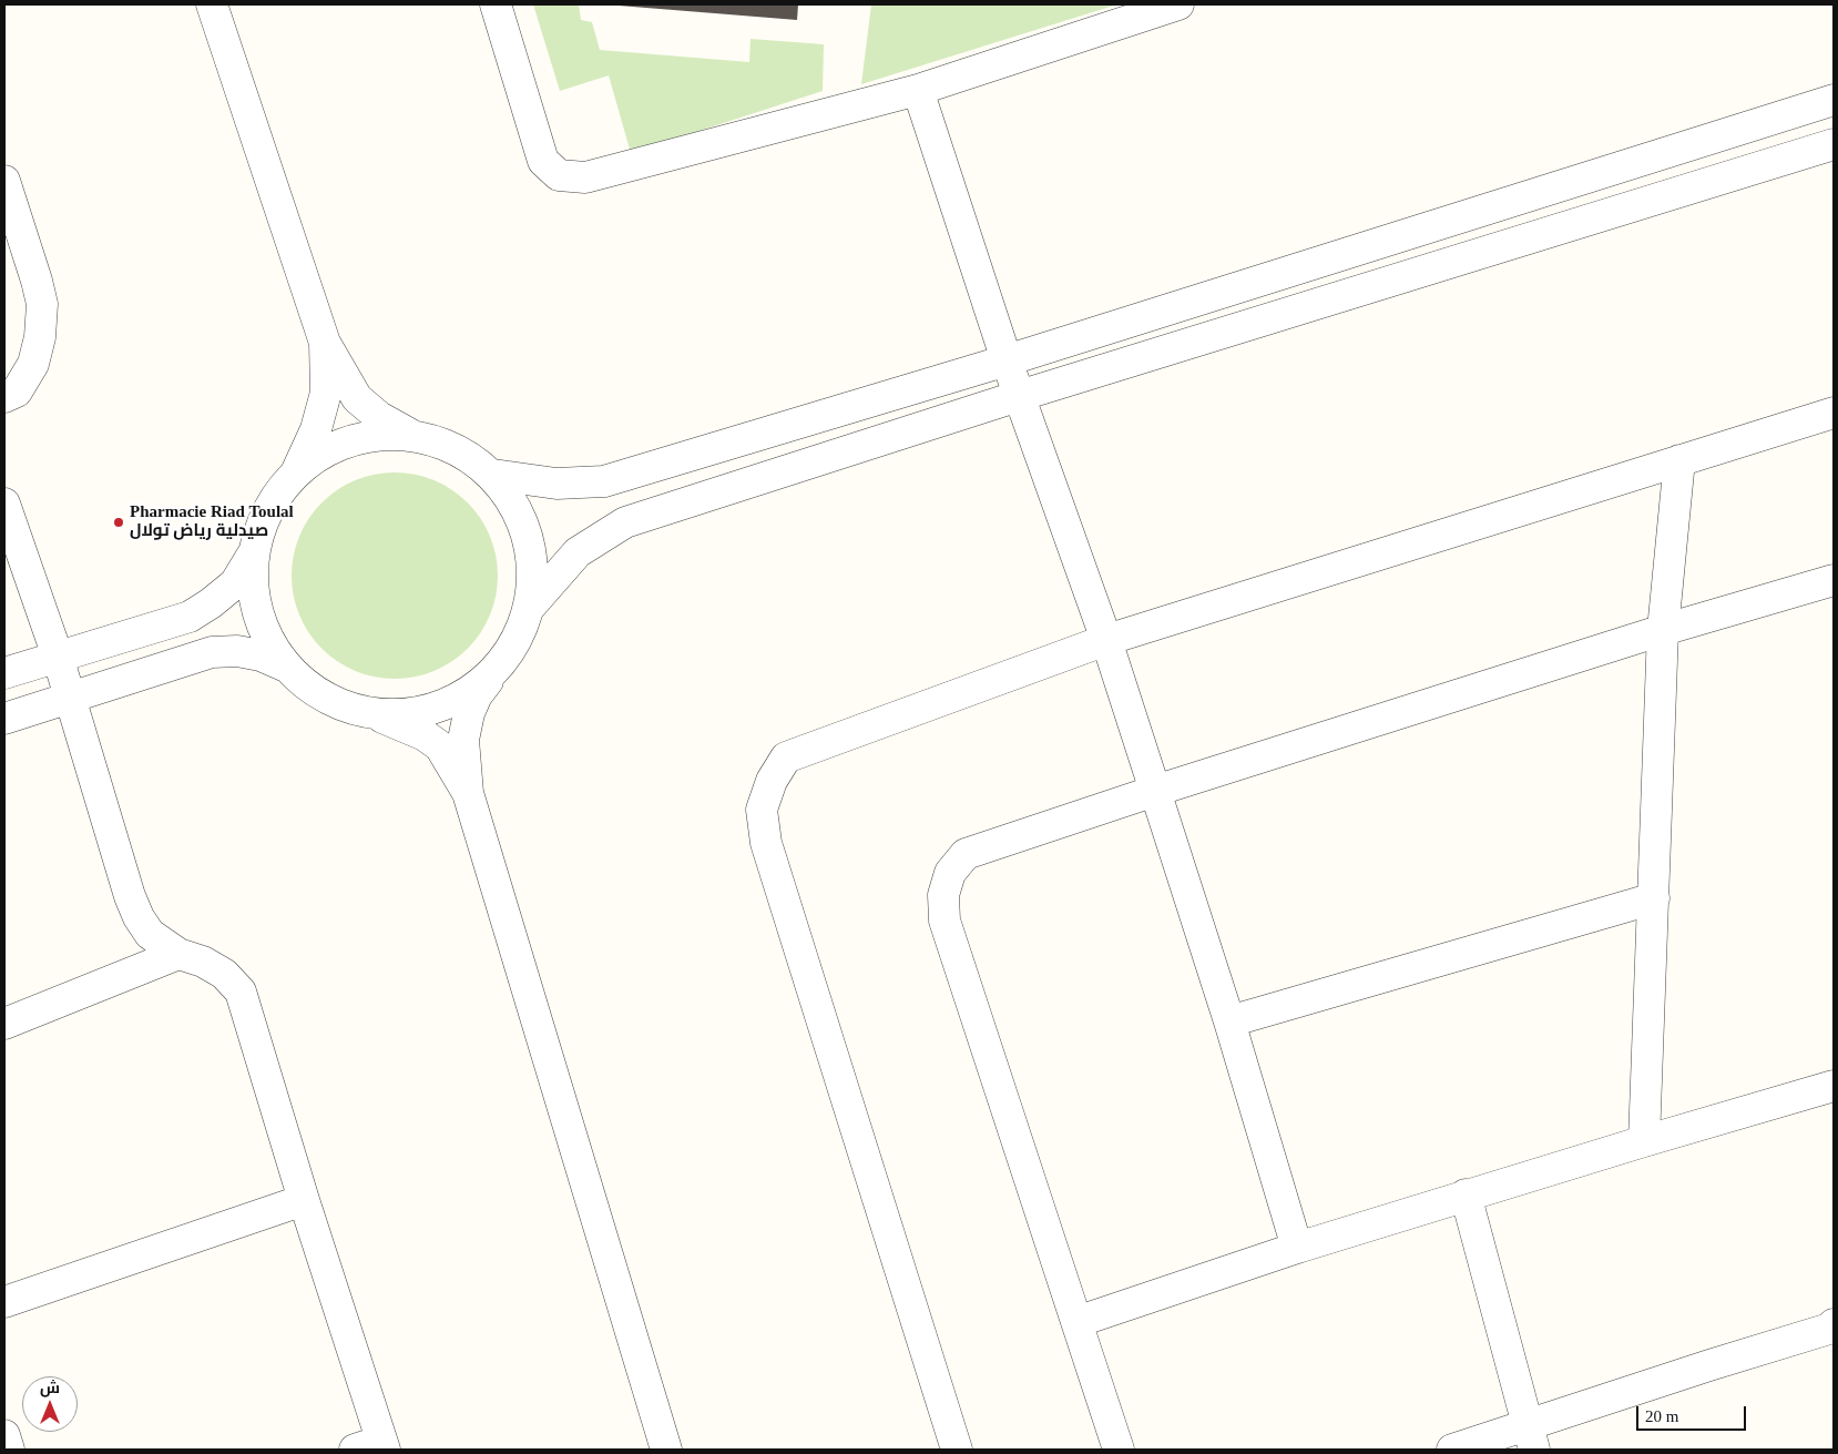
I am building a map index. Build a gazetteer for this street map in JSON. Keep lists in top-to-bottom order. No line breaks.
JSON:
{"places":["Pharmacie Riad Toulal صيدلية رياض تولال"],"scale_bar":"20 m","north":"top"}
